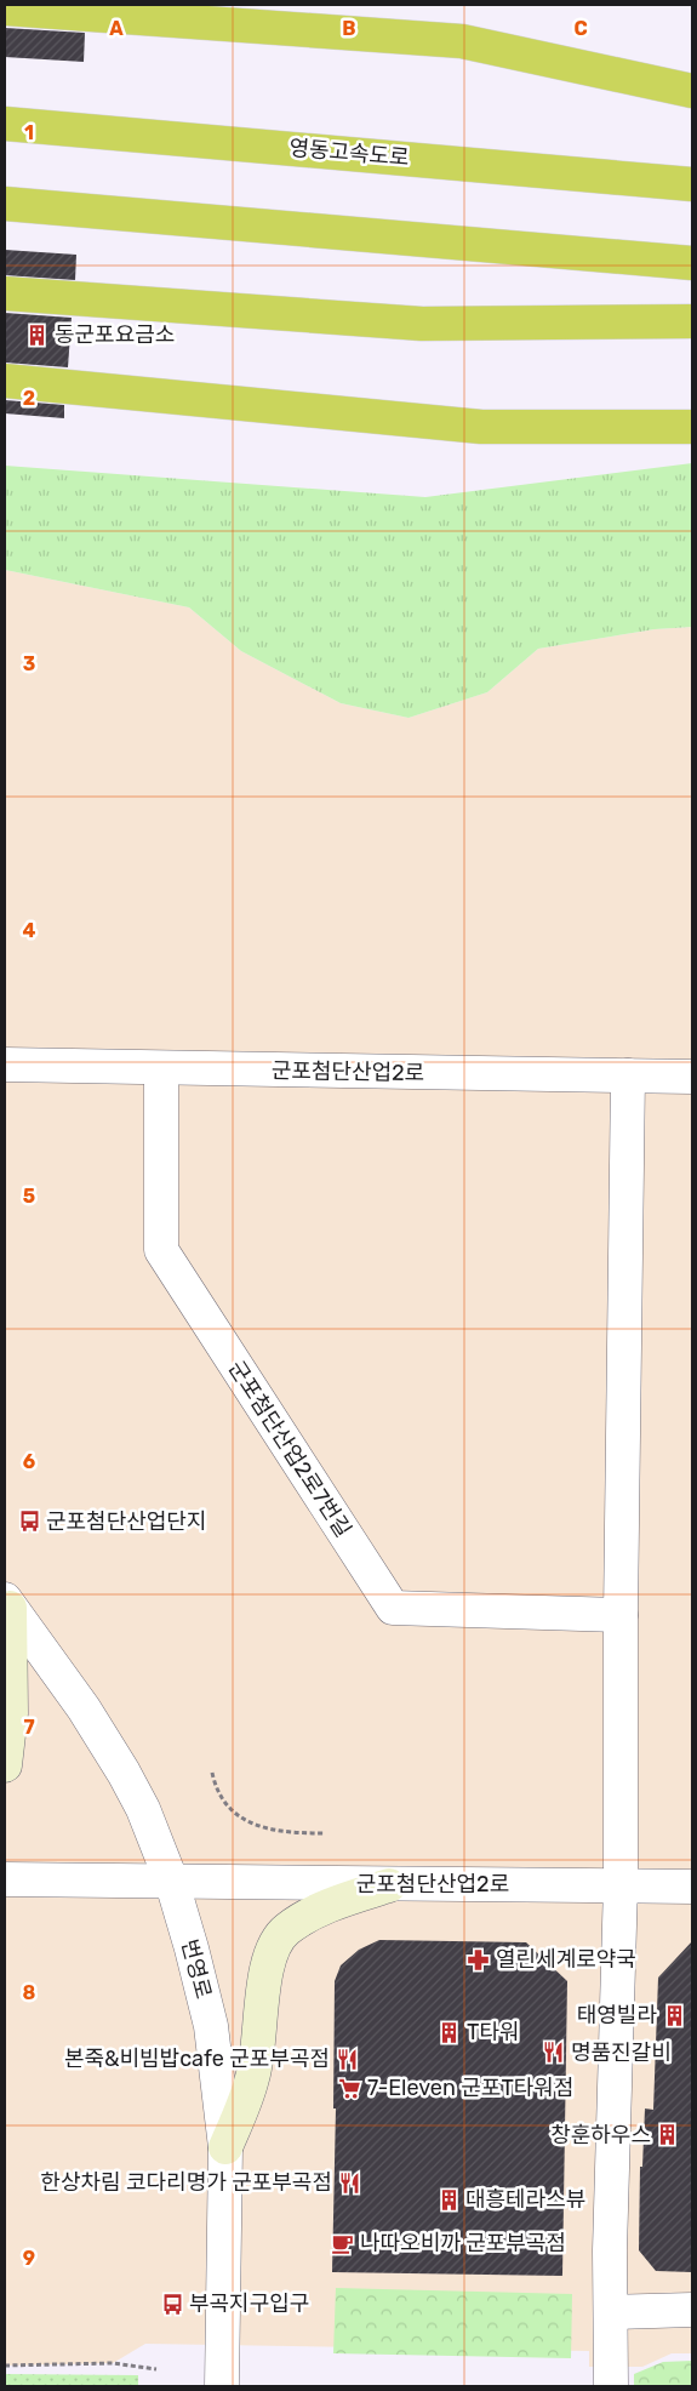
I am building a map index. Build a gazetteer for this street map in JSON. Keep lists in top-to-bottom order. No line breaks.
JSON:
{"streets":{"highway":["영동고속도로"],"street":["군포첨단산업2로","군포첨단산업2로7번길","번영로"]},"crossings":[["군포첨단산업2로","군포첨단산업2로7번길"],["군포첨단산업2로","번영로"]],"places":{"building":["동군포요금소","태영빌라","T타워","창훈하우스","대흥테라스뷰"],"bus stop":["군포첨단산업단지","부곡지구입구"],"pharmacy":["열린세계로약국"],"restaurant":["명품진갈비","본죽&비빔밥cafe 군포부곡점","한상차림 코다리명가 군포부곡점"],"supermarket":["7-Eleven 군포T타워점"],"cafe":["나따오비까 군포부곡점"]},"grid":{"columns":["A","B","C"],"rows":["1","2","3","4","5","6","7","8","9"]}}
